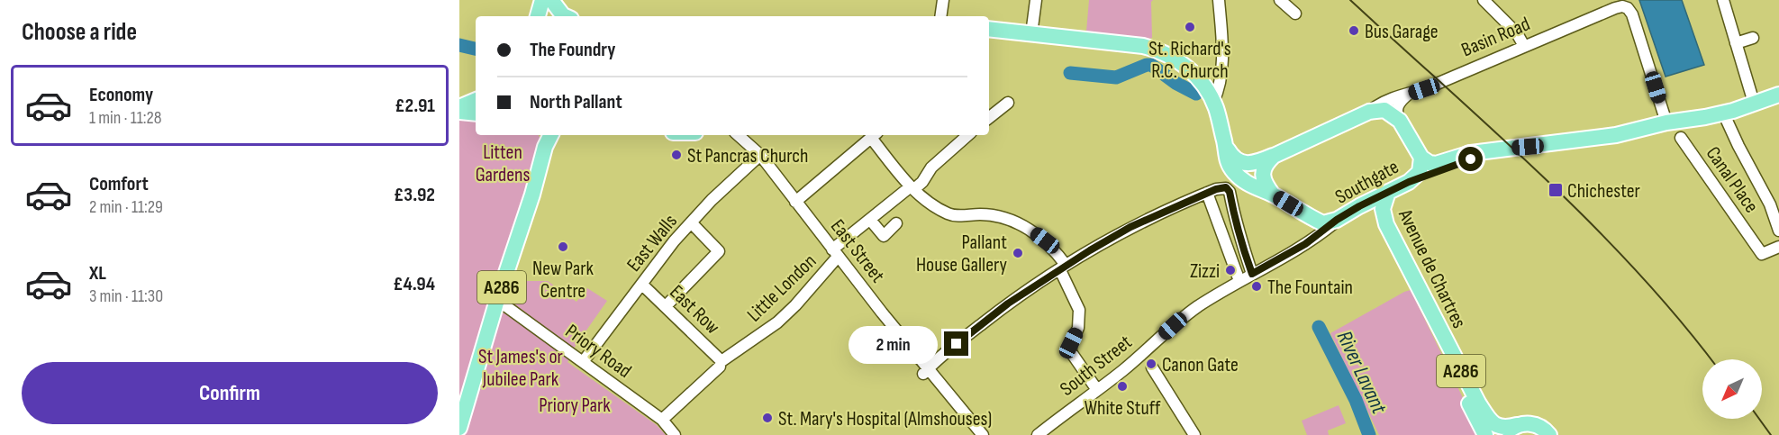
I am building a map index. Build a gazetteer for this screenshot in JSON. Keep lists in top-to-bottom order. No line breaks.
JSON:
{"streets":{"main road":["Southgate","Avenue de Chartres","A286"],"street":["Basin Road","Canal Place","East Walls","East Street","Little London","East Row","Priory Road","South Street"]},"crossings":[["Southgate","Avenue de Chartres"],["Southgate","South Street"],["East Walls","East Street"],["East Walls","East Row"],["East Walls","Priory Road"],["East Street","Little London"],["A286","Priory Road"],["Little London","East Row"],["Little London","Priory Road"]],"water":["River Lavant"],"parks":["Litten Gardens","St James's or Jubilee Park","Priory Park"],"places":{"other":["St. Richard's R.C. Church","Bus Garage","St Pancras Church","New Park Centre","Pallant House Gallery","Zizzi","The Fountain","Canon Gate","White Stuff","St. Mary's Hospital (Almshouses)"],"transit":["Chichester"]},"north":"bottom left","page":{"heading":"Choose a ride","banner":["The Foundry","North Pallant"],"list":[{"name":"Economy","note":"1 min · 11:28","value":"£2.91"},{"name":"Comfort","note":"2 min · 11:29","value":"£3.92"},{"name":"XL","note":"3 min · 11:30","value":"£4.94"}],"bubble":"2 min","buttons":"Confirm"}}
